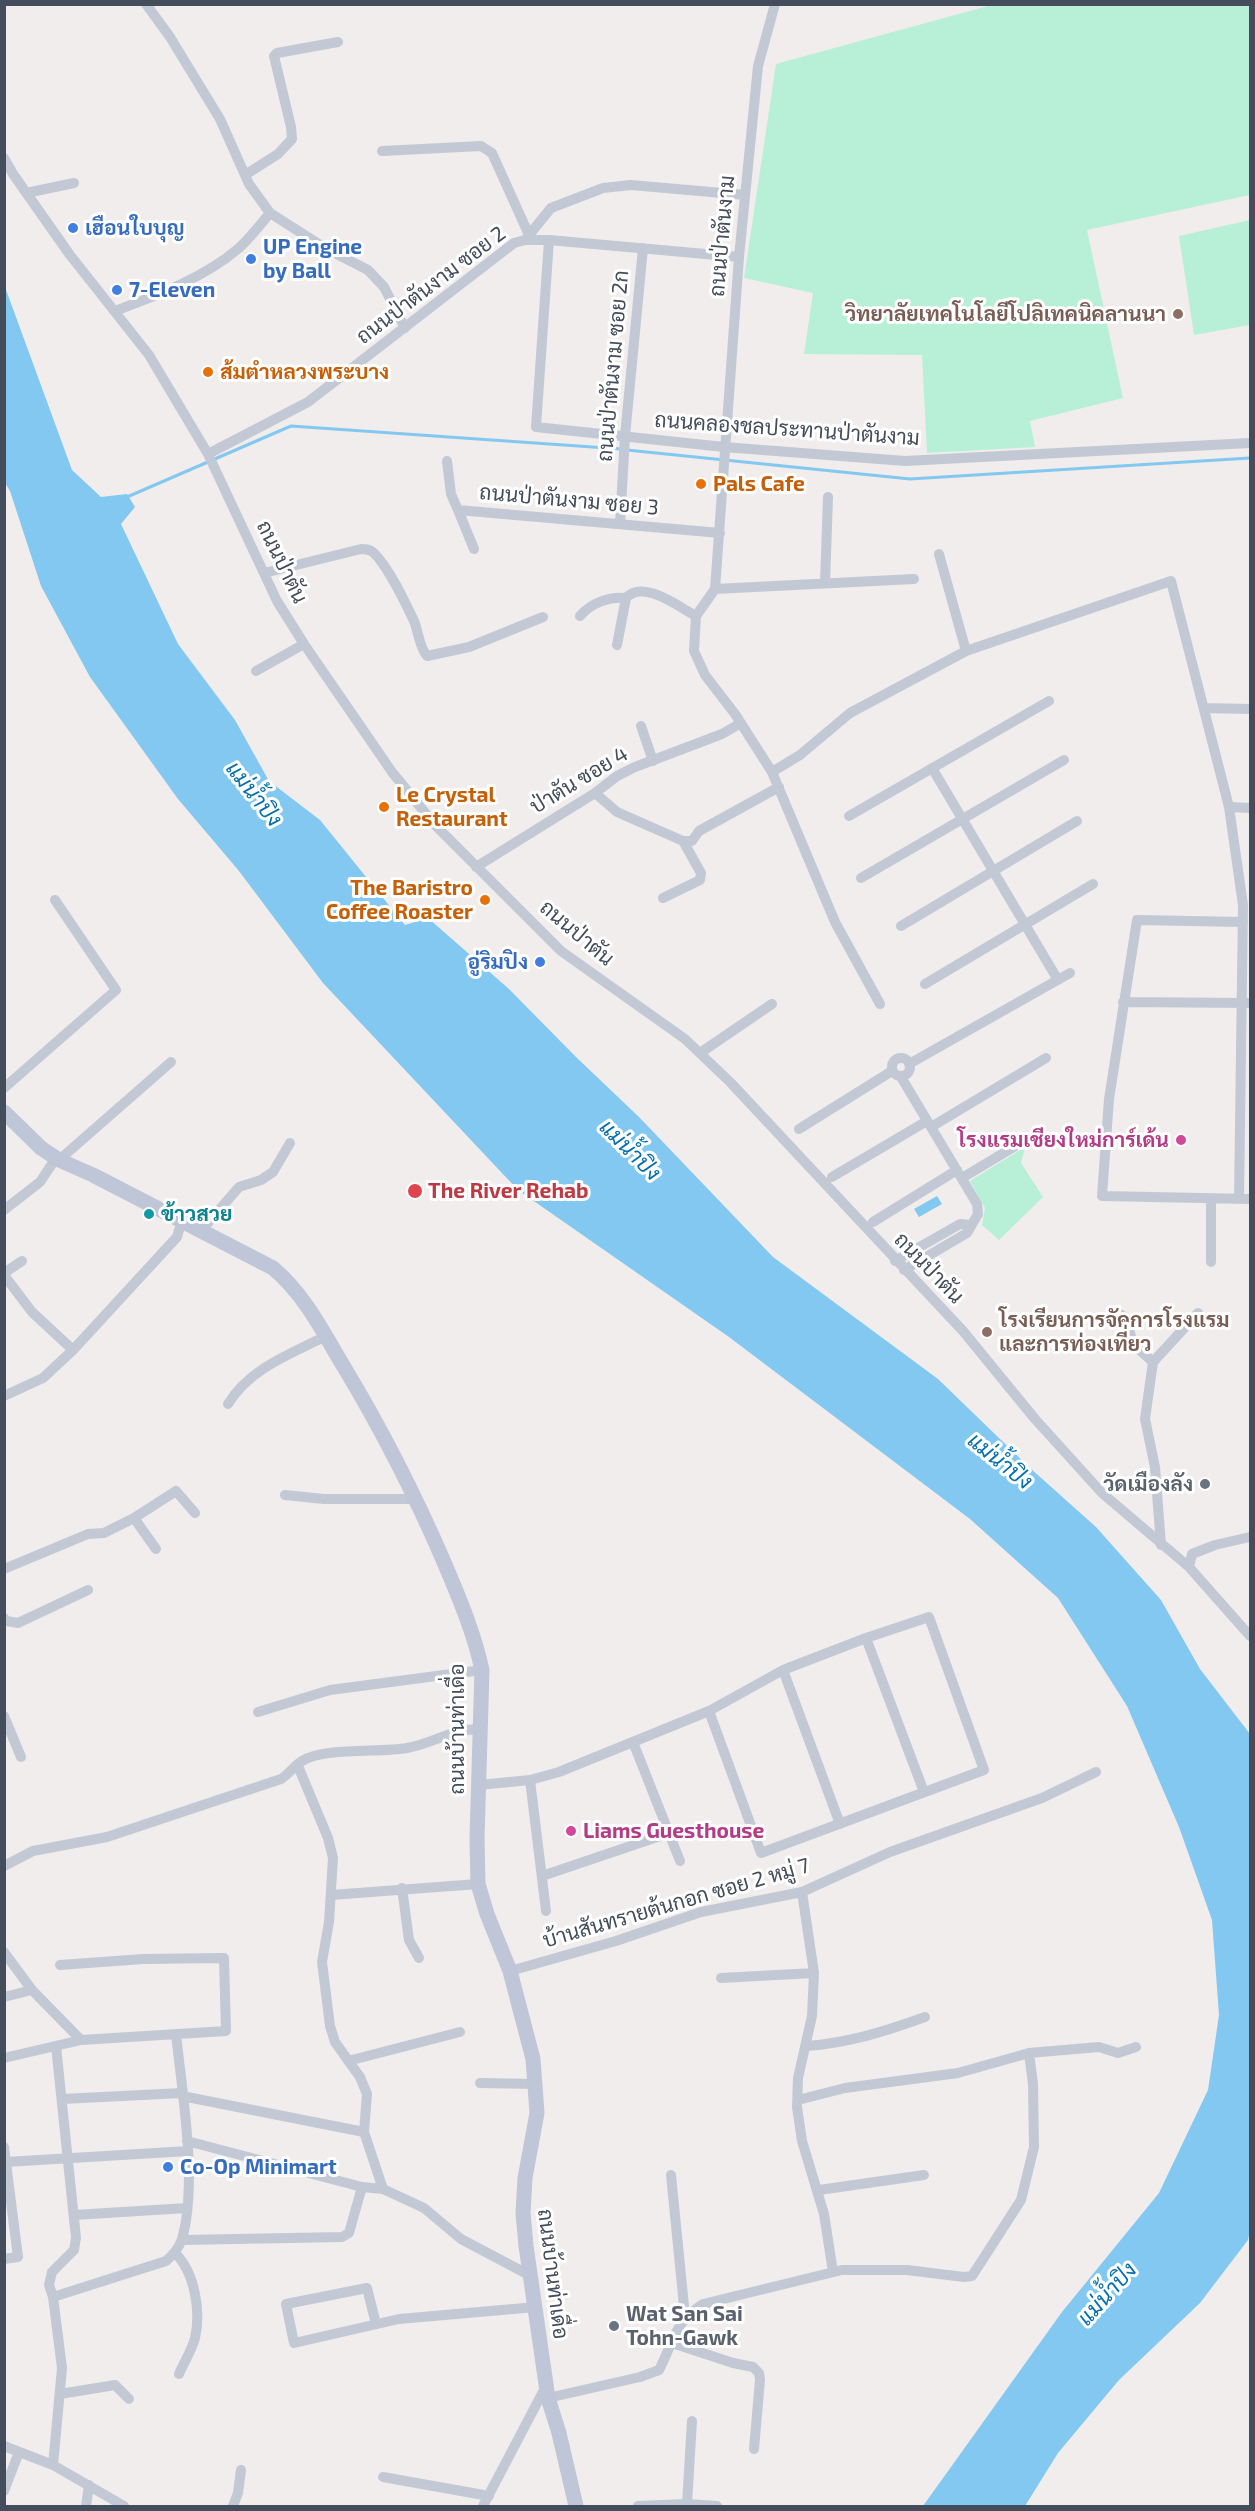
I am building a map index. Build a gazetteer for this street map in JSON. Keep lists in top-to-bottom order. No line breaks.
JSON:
{"streets":{"street":["ถนนป่าตันงาม","ถนนป่าตันงาม ซอย 2","ถนนป่าตันงาม ซอย 2ก","ถนนคลองชลประทานป่าตันงาม","ถนนป่าตันงาม ซอย 3","ถนนป่าตัน","ป่าตัน ซอย 4","ถนนบ้านท่าเดื่อ","บ้านสันทรายต้นกอก ซอย 2 หมู่ 7"]},"crossings":[["ถนนป่าตันงาม","ถนนป่าตันงาม ซอย 2"],["ถนนป่าตันงาม","ถนนคลองชลประทานป่าตันงาม"],["ถนนป่าตันงาม","ถนนป่าตันงาม ซอย 3"],["ถนนป่าตันงาม ซอย 2","ถนนป่าตันงาม ซอย 2ก"],["ถนนป่าตันงาม ซอย 2","ถนนคลองชลประทานป่าตันงาม"],["ถนนป่าตันงาม ซอย 2","ถนนป่าตัน"],["ถนนป่าตันงาม ซอย 2ก","ถนนคลองชลประทานป่าตันงาม"],["ถนนป่าตันงาม ซอย 2ก","ถนนป่าตันงาม ซอย 3"],["ถนนป่าตัน","ป่าตัน ซอย 4"],["ถนนบ้านท่าเดื่อ","บ้านสันทรายต้นกอก ซอย 2 หมู่ 7"]],"water":["แม่น้ำปิง"],"places":["เฮือนใบบุญ","UP Engine by Ball","7-Eleven","วิทยาลัยเทคโนโลยีโปลิเทคนิคลานนา","ส้มตำหลวงพระบาง","Pals Cafe","Le Crystal Restaurant","The Baristro Coffee Roaster","อู่ริมปิง","โรงแรมเชียงใหม่การ์เด้น","The River Rehab","ข้าวสวย","โรงเรียนการจัดการโรงแรม และการท่องเที่ยว","วัดเมืองลัง","Liams Guesthouse","Co-Op Minimart","Wat San Sai Tohn-Gawk"]}
